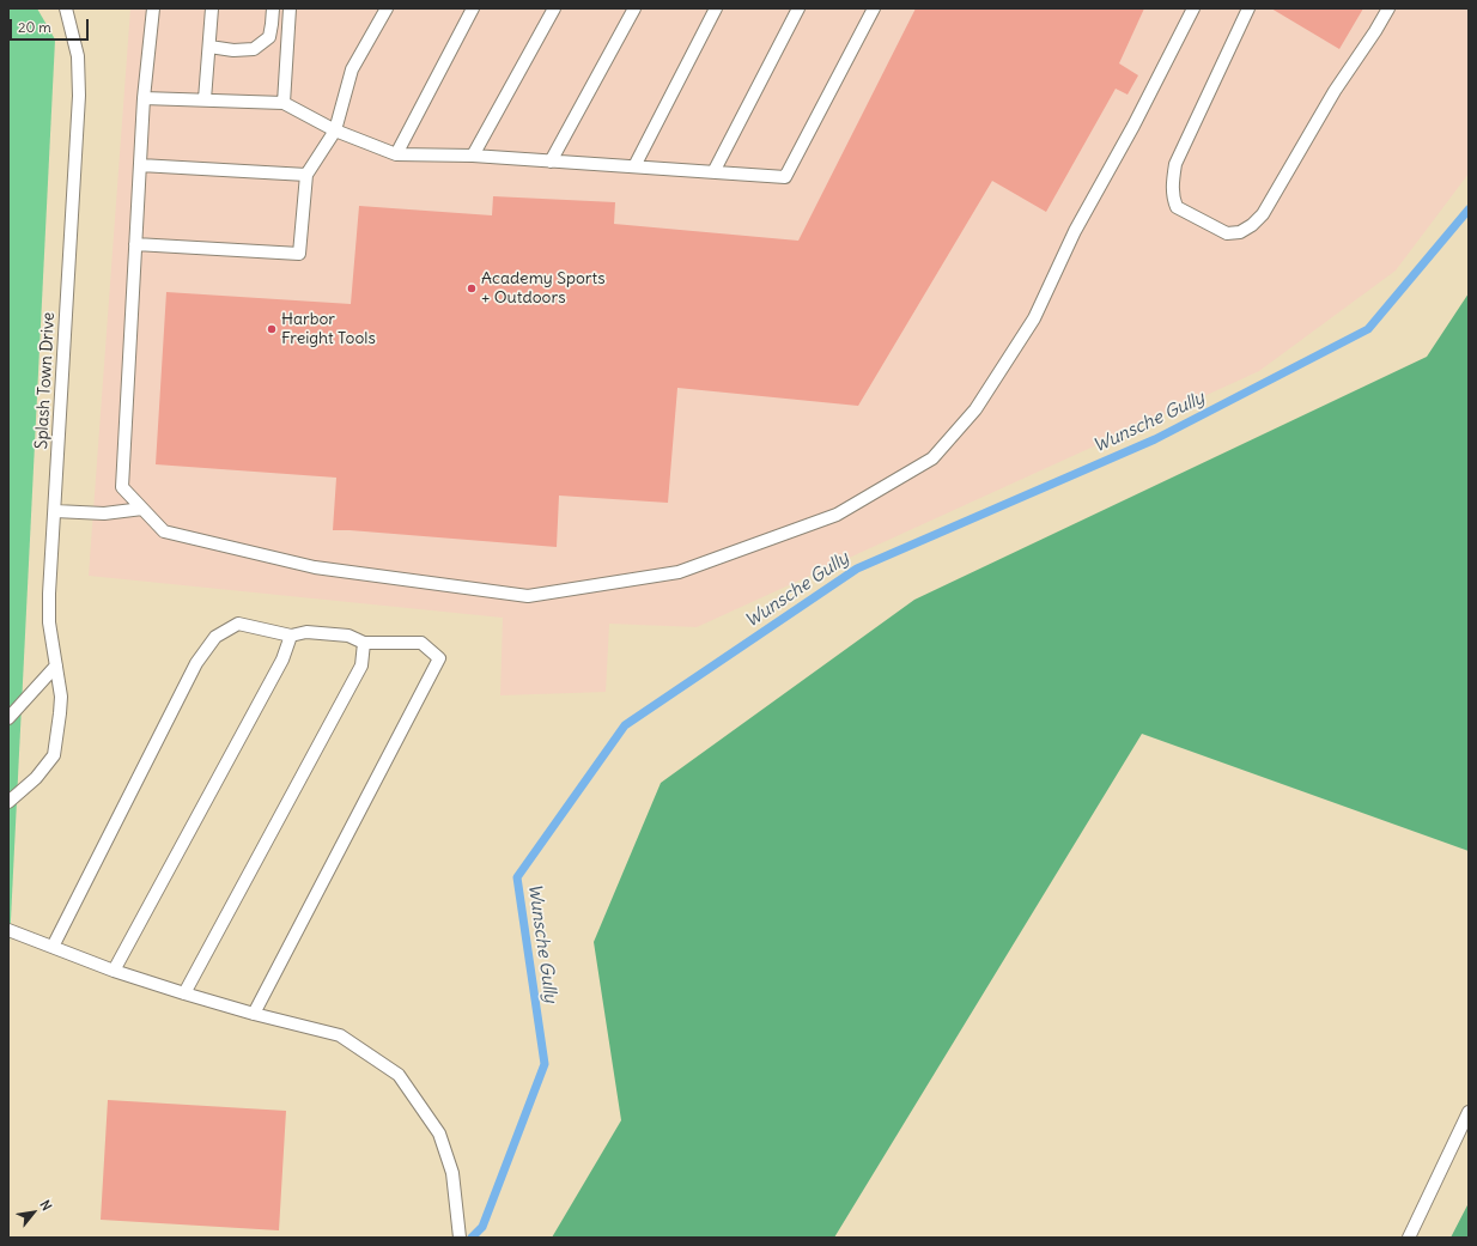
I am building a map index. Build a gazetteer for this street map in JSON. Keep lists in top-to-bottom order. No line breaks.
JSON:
{"streets":{"lane":["Splash Town Drive"]},"water":["Wunsche Gully"],"places":["Academy Sports + Outdoors","Harbor Freight Tools"],"scale_bar":"20 m","north":"top right"}
